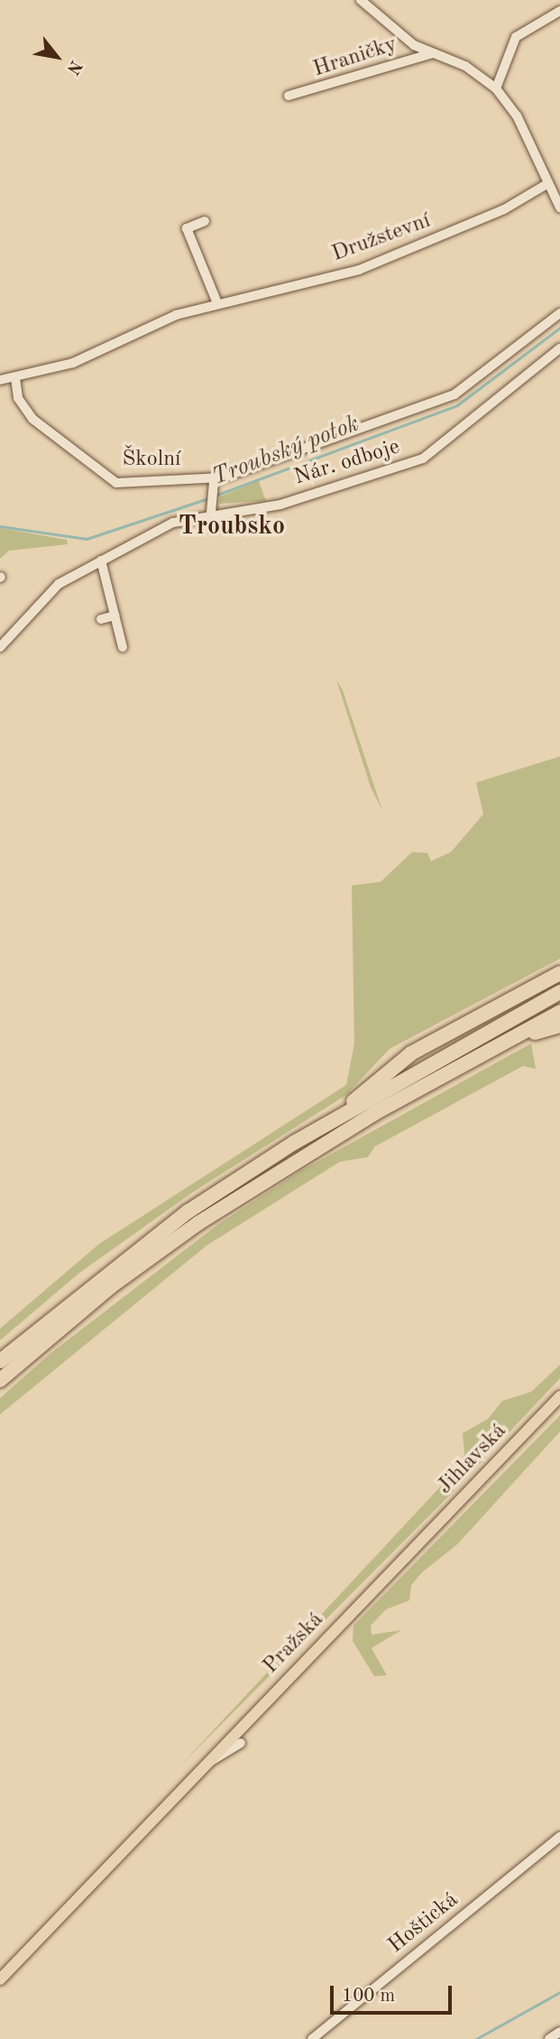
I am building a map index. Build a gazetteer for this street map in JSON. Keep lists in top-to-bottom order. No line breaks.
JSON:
{"streets":{"main road":["Jihlavská","Pražská"],"street":["Hraničky","Družstevní","Školní","Nár. odboje","Hoštická"]},"crossings":[["Družstevní","Školní"],["Jihlavská","Pražská"]],"districts":["Troubsko"],"water":["Troubský potok"],"scale_bar":"100 m","north":"bottom right"}
